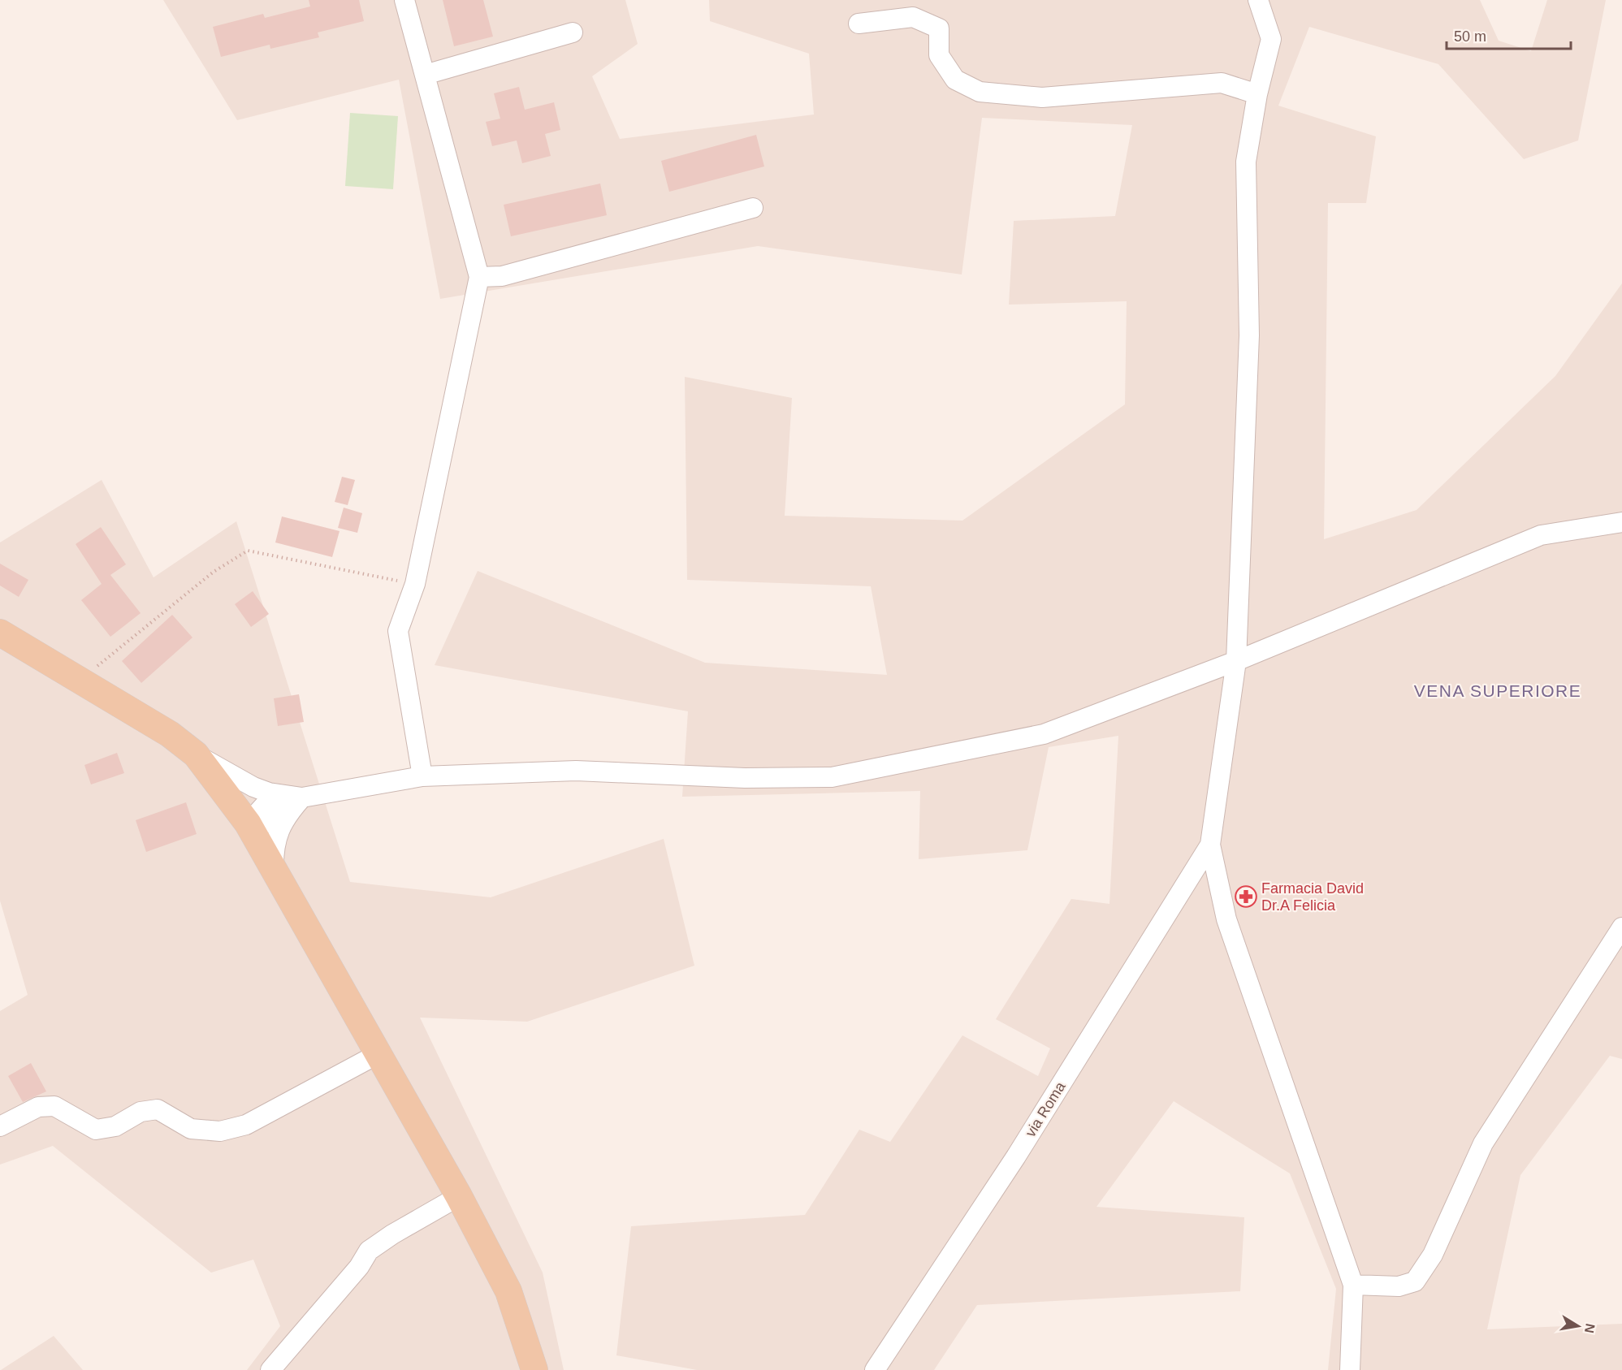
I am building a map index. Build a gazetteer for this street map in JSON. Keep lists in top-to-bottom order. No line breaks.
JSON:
{"streets":{"street":["via Roma"]},"districts":["VENA SUPERIORE"],"places":{"pharmacy":["Farmacia David Dr.A Felicia"]},"scale_bar":"50 m","north":"right"}
